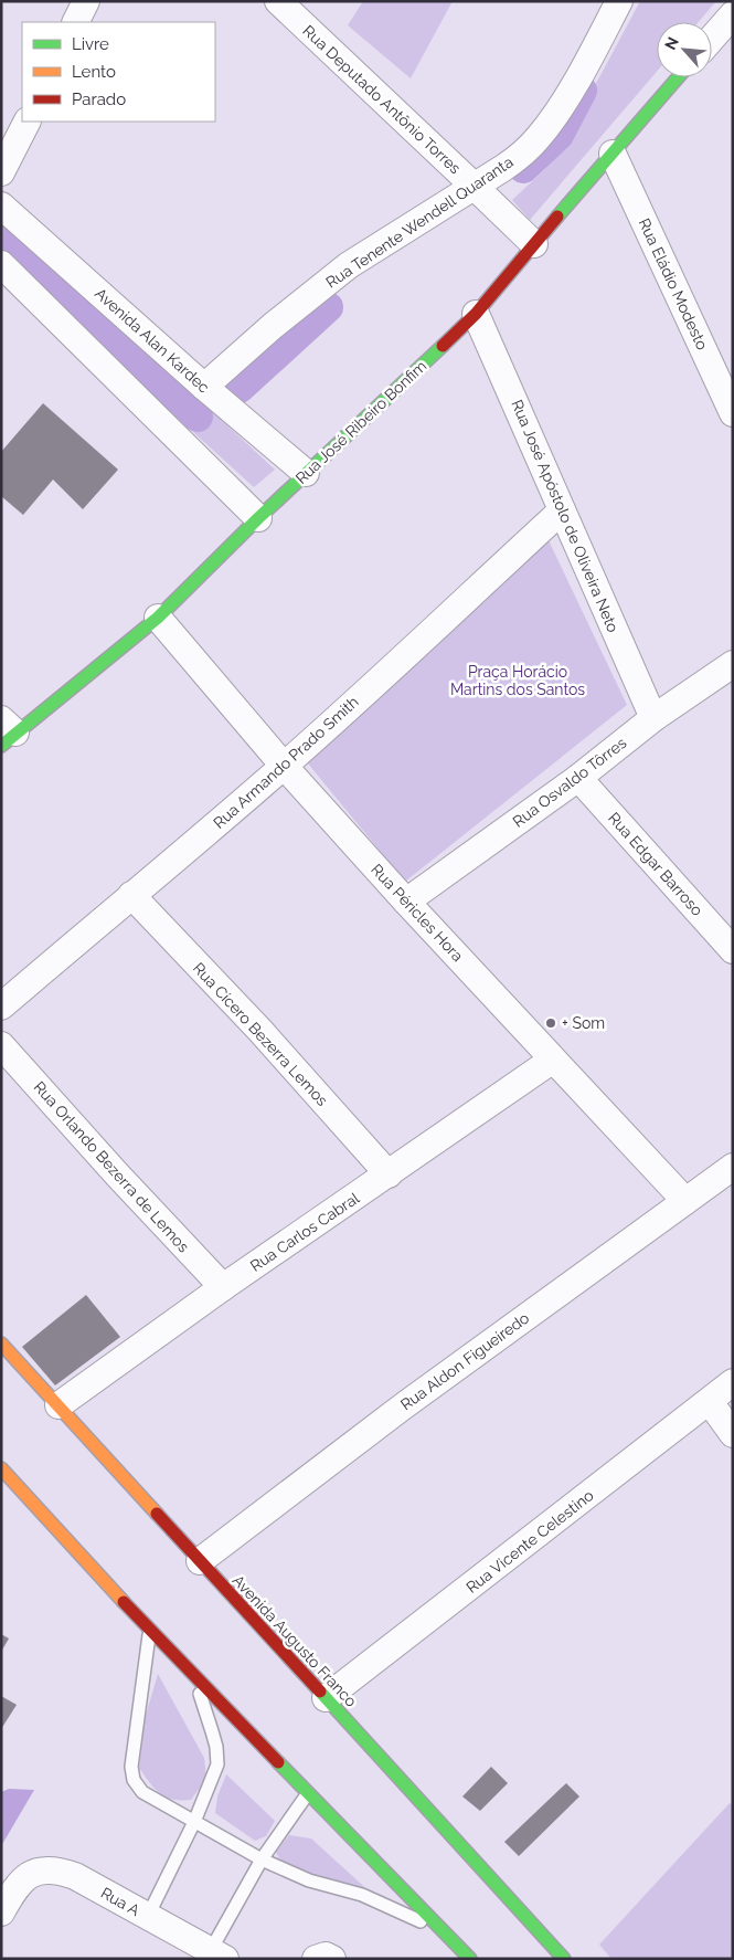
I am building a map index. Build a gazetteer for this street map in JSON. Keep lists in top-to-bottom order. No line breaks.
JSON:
{"streets":{"main road":["Rua José Ribeiro Bonfim","Avenida Augusto Franco"],"street":["Rua Deputado Antônio Torres","Rua Tenente Wendell Quaranta","Rua Eládio Modesto","Avenida Alan Kardec","Rua José Apóstolo de Oliveira Neto","Rua Armando Prado Smith","Rua Osvaldo Tôrres","Rua Edgar Barroso","Rua Péricles Hora","Rua Cícero Bezerra Lemos","Rua Orlando Bezerra de Lemos","Rua Carlos Cabral","Rua Aldon Figueiredo","Rua Vicente Celestino","Rua A"]},"crossings":[["Rua Deputado Antônio Torres","Rua Tenente Wendell Quaranta"],["Rua Deputado Antônio Torres","Rua José Ribeiro Bonfim"],["Rua Tenente Wendell Quaranta","Avenida Alan Kardec"],["Rua Eládio Modesto","Rua José Ribeiro Bonfim"],["Avenida Alan Kardec","Rua José Ribeiro Bonfim"],["Rua José Ribeiro Bonfim","Rua José Apóstolo de Oliveira Neto"],["Rua José Ribeiro Bonfim","Rua Péricles Hora"],["Rua José Apóstolo de Oliveira Neto","Rua Armando Prado Smith"],["Rua José Apóstolo de Oliveira Neto","Rua Osvaldo Tôrres"],["Rua Armando Prado Smith","Rua Péricles Hora"],["Rua Armando Prado Smith","Rua Cícero Bezerra Lemos"],["Rua Osvaldo Tôrres","Rua Edgar Barroso"],["Rua Osvaldo Tôrres","Rua Péricles Hora"],["Rua Péricles Hora","Rua Carlos Cabral"],["Rua Péricles Hora","Rua Aldon Figueiredo"],["Rua Cícero Bezerra Lemos","Rua Carlos Cabral"],["Rua Orlando Bezerra de Lemos","Rua Carlos Cabral"],["Rua Carlos Cabral","Avenida Augusto Franco"],["Rua Aldon Figueiredo","Avenida Augusto Franco"],["Rua Vicente Celestino","Avenida Augusto Franco"]],"parks":["Praça Horácio Martins dos Santos"],"places":["+ Som"],"legend":["Livre","Lento","Parado"],"north":"top left"}
